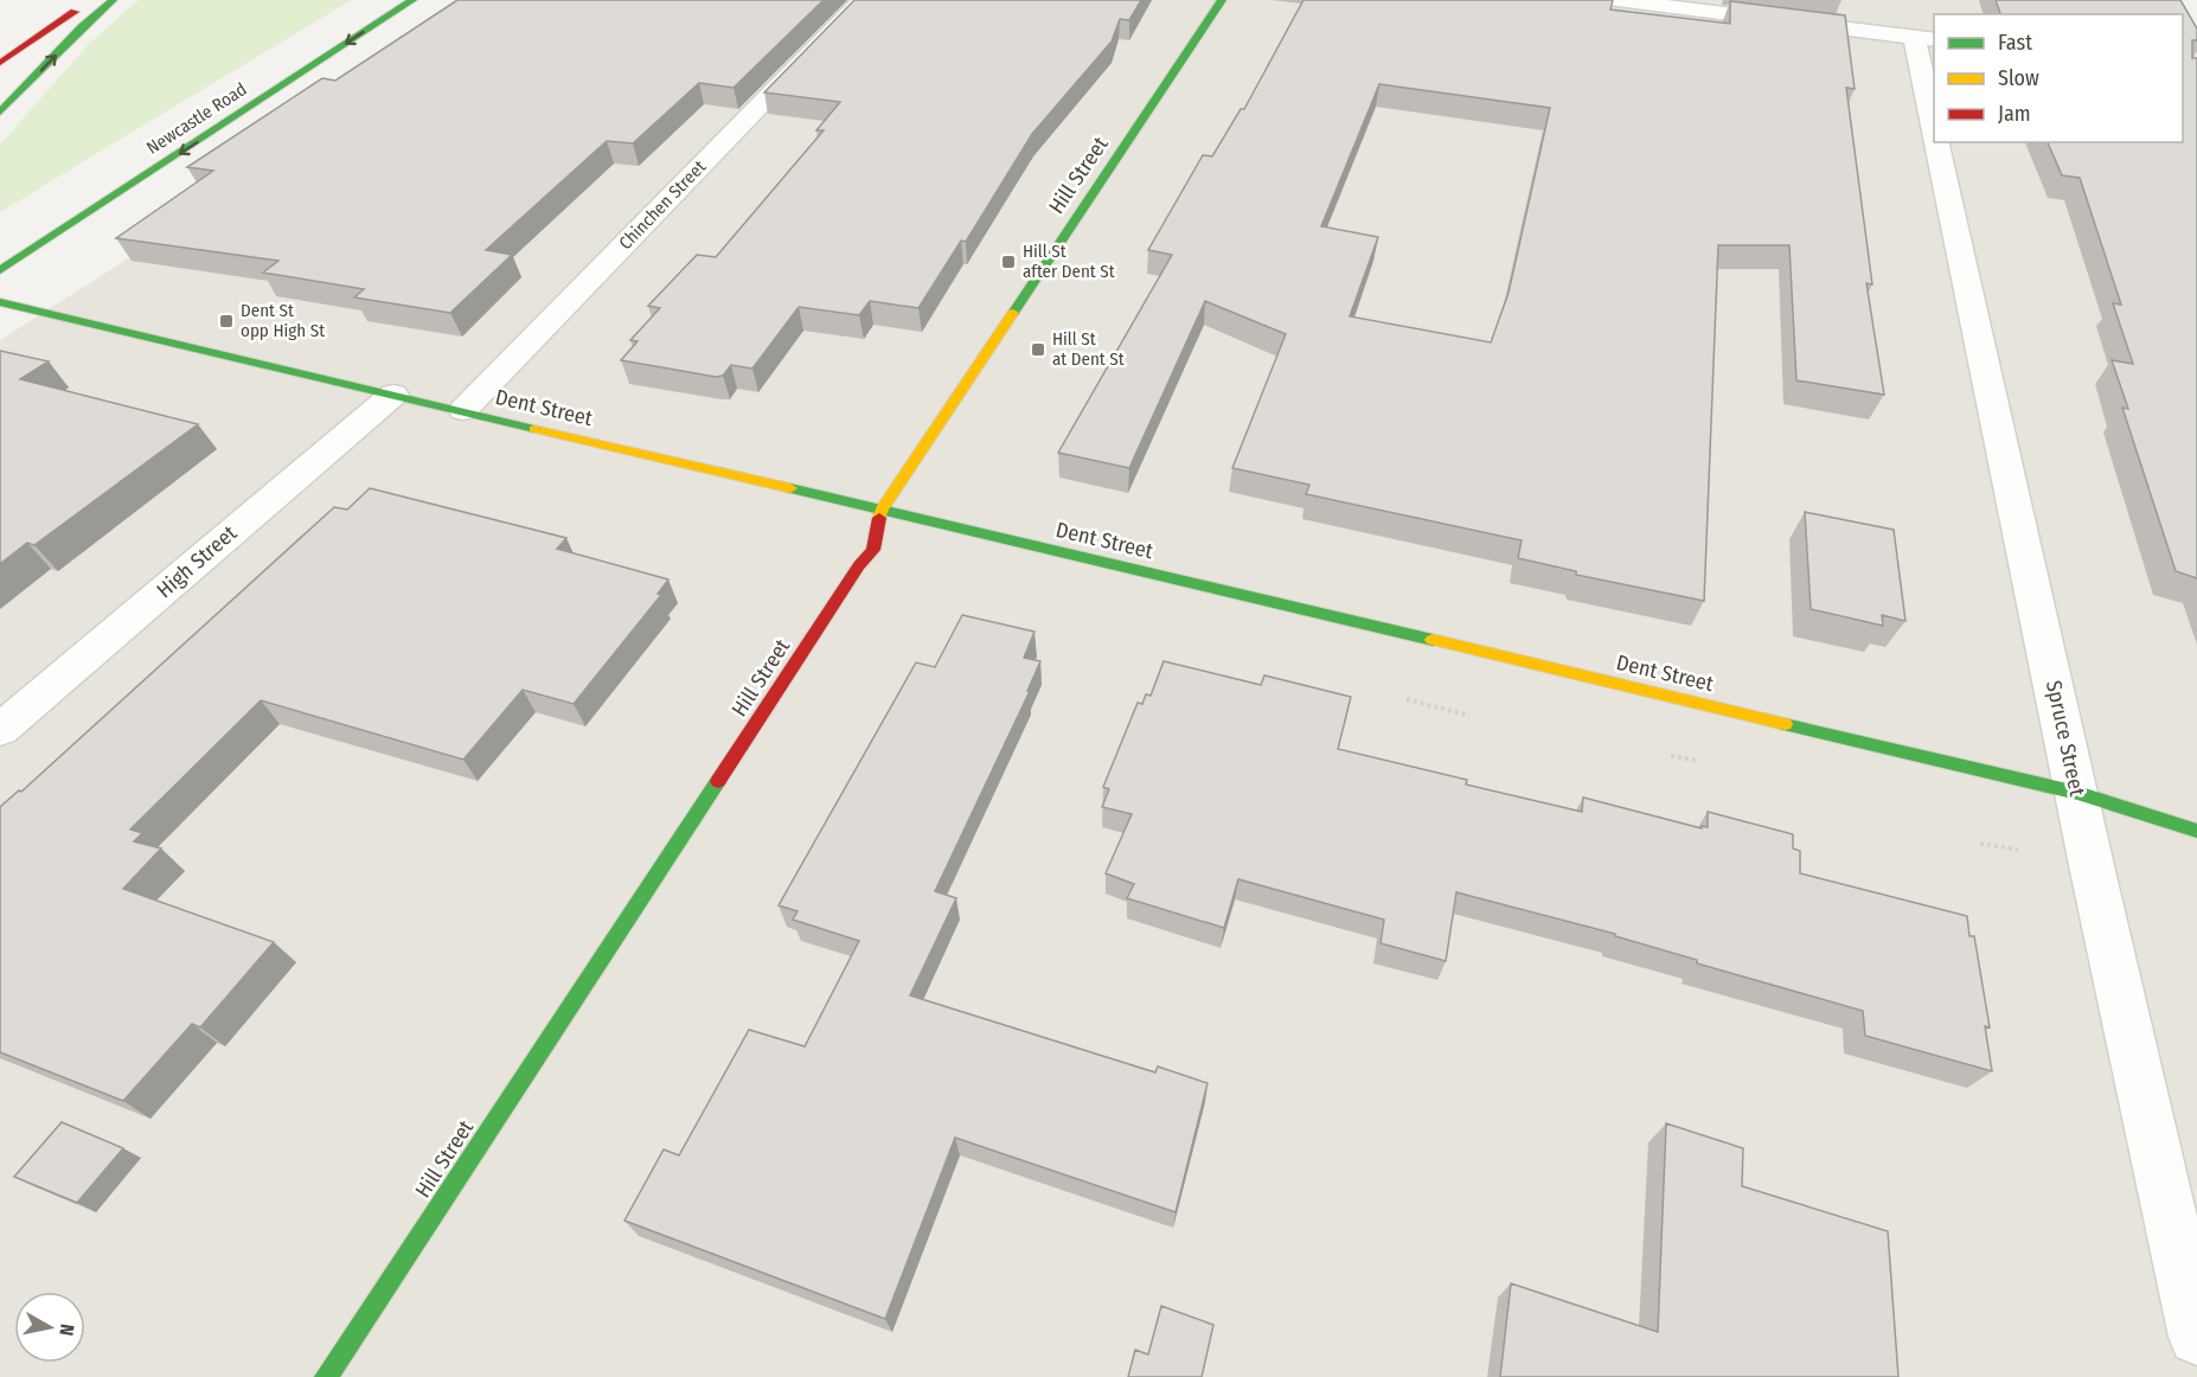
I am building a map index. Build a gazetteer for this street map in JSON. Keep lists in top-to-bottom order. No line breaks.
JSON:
{"streets":{"main road":["Newcastle Road","Hill Street","Dent Street"],"street":["Chinchen Street","High Street","Spruce Street"]},"crossings":[["Hill Street","Dent Street"],["Chinchen Street","Dent Street"],["Dent Street","High Street"],["Dent Street","Spruce Street"]],"one_way":["Newcastle Road"],"places":{"transit":["Hill St after Dent St","Dent St opp High St","Hill St at Dent St"]},"legend":["Fast","Slow","Jam"],"north":"right"}
